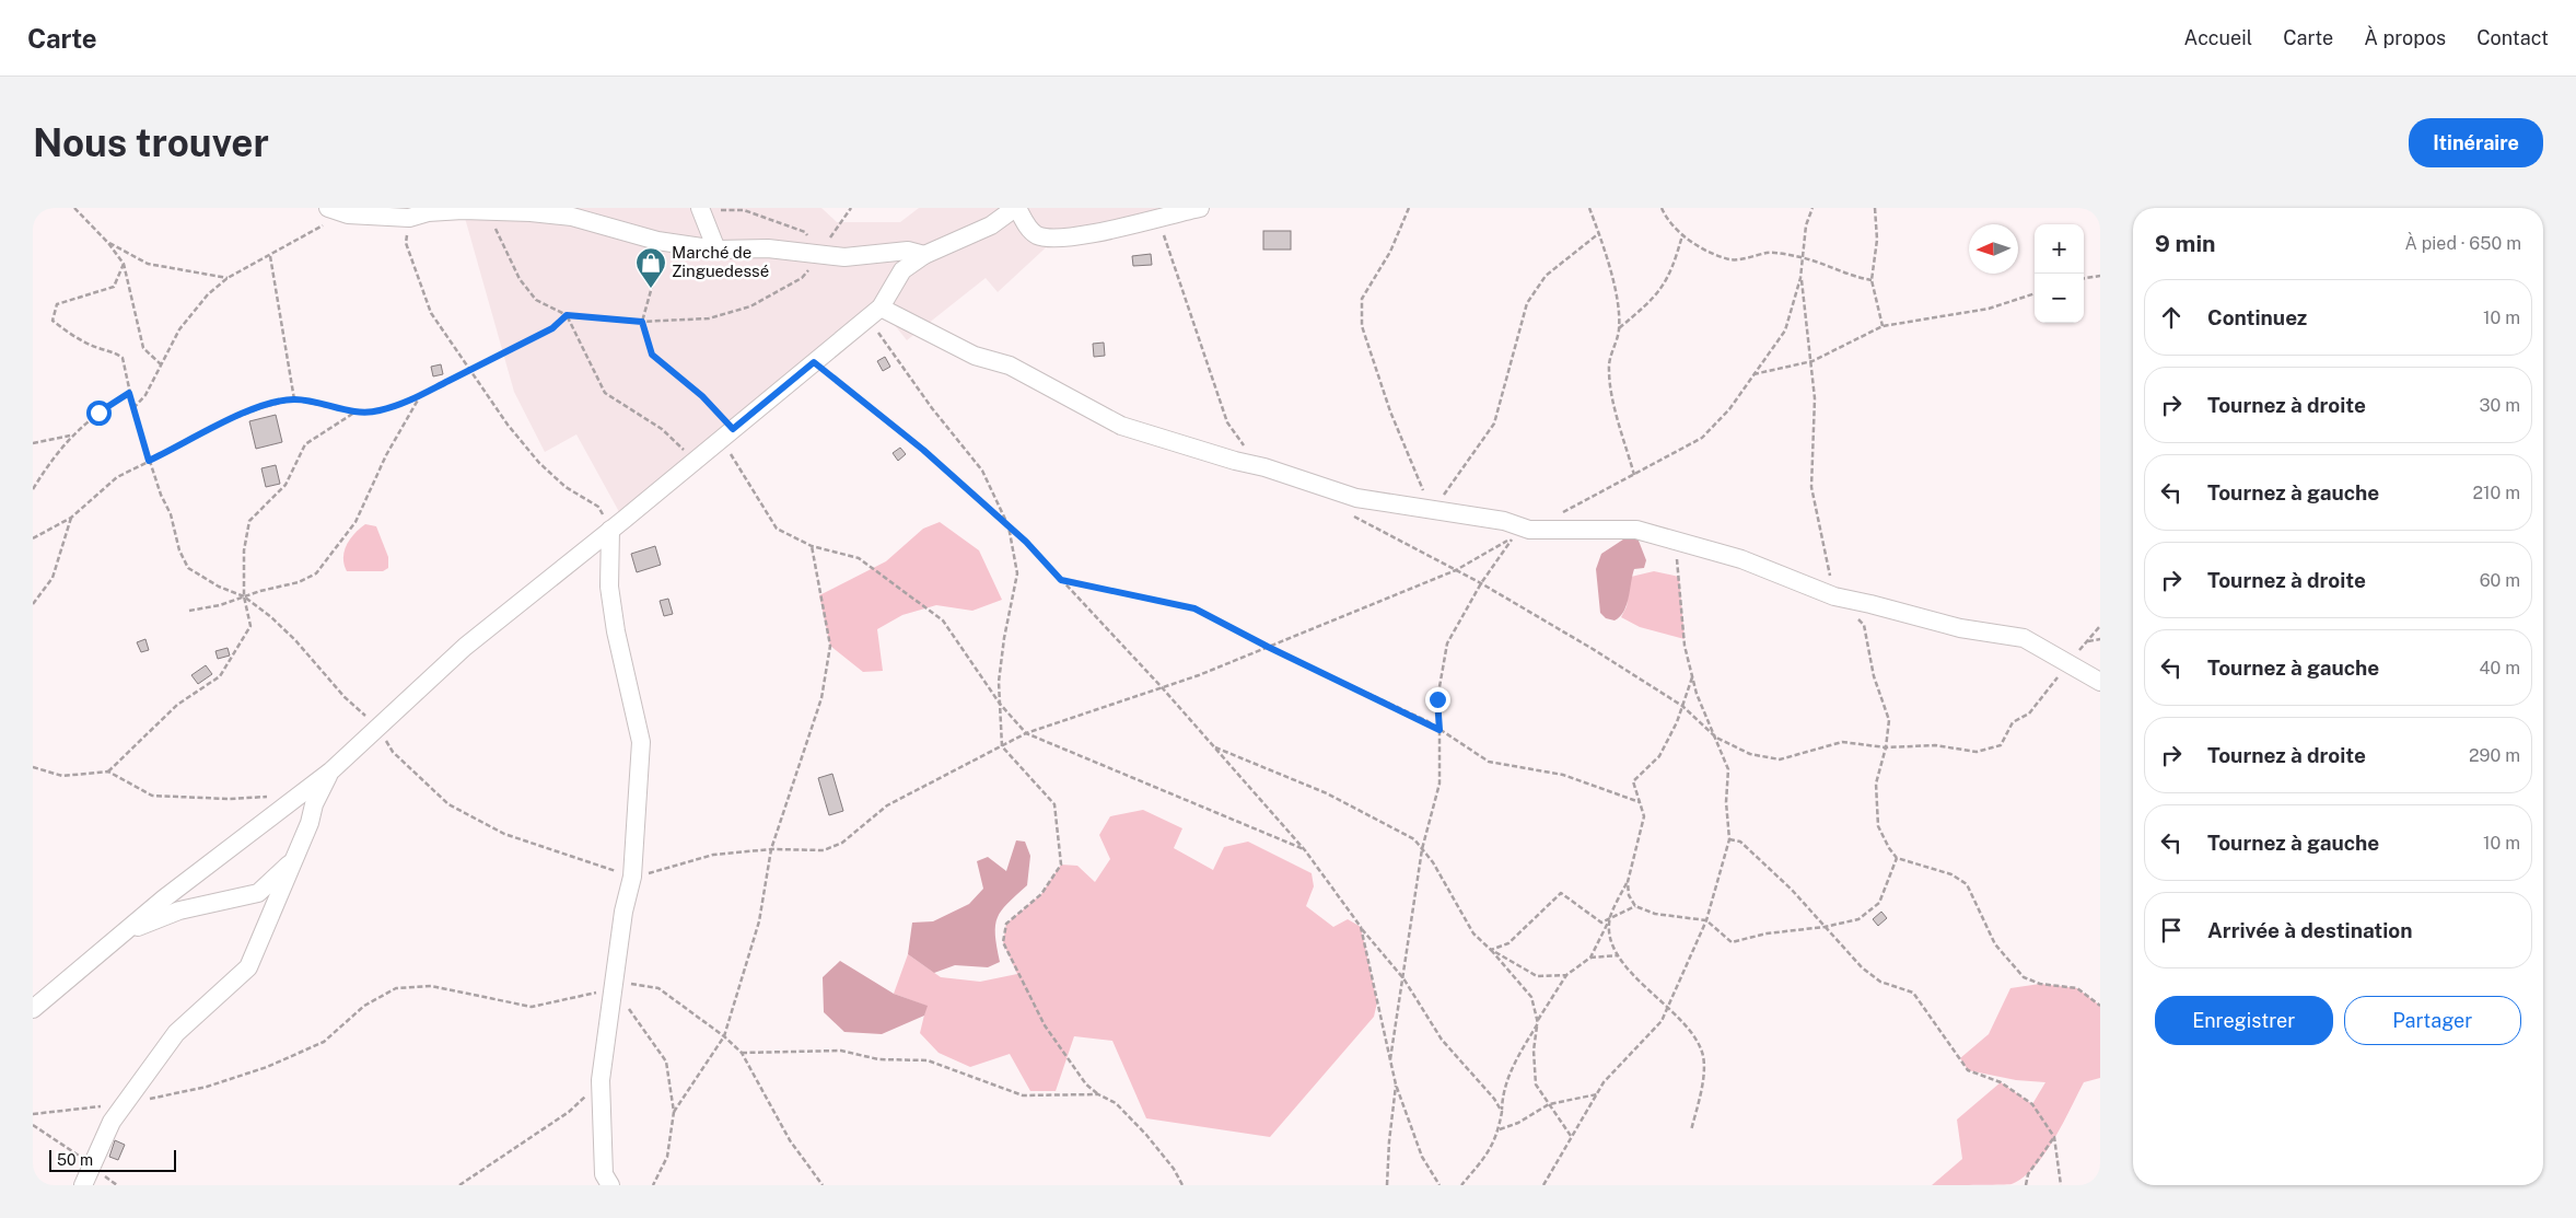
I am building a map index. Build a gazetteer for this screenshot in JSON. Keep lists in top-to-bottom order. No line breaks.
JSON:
{"places":{"shop":["Marché de Zinguedessé"]},"scale_bar":"50 m","north":"left","page":{"header":"Carte","nav":["Accueil","Carte","À propos","Contact"],"buttons":["Itinéraire",["Enregistrer","Partager"]],"title":"Nous trouver","heading":["9 min","À pied · 650 m"],"map_buttons":["+","−"],"list":[["Continuez","10 m"],["Tournez à droite","30 m"],["Tournez à gauche","210 m"],["Tournez à droite","60 m"],["Tournez à gauche","40 m"],["Tournez à droite","290 m"],["Tournez à gauche","10 m"],"Arrivée à destination"],"scale":"50 m"}}
